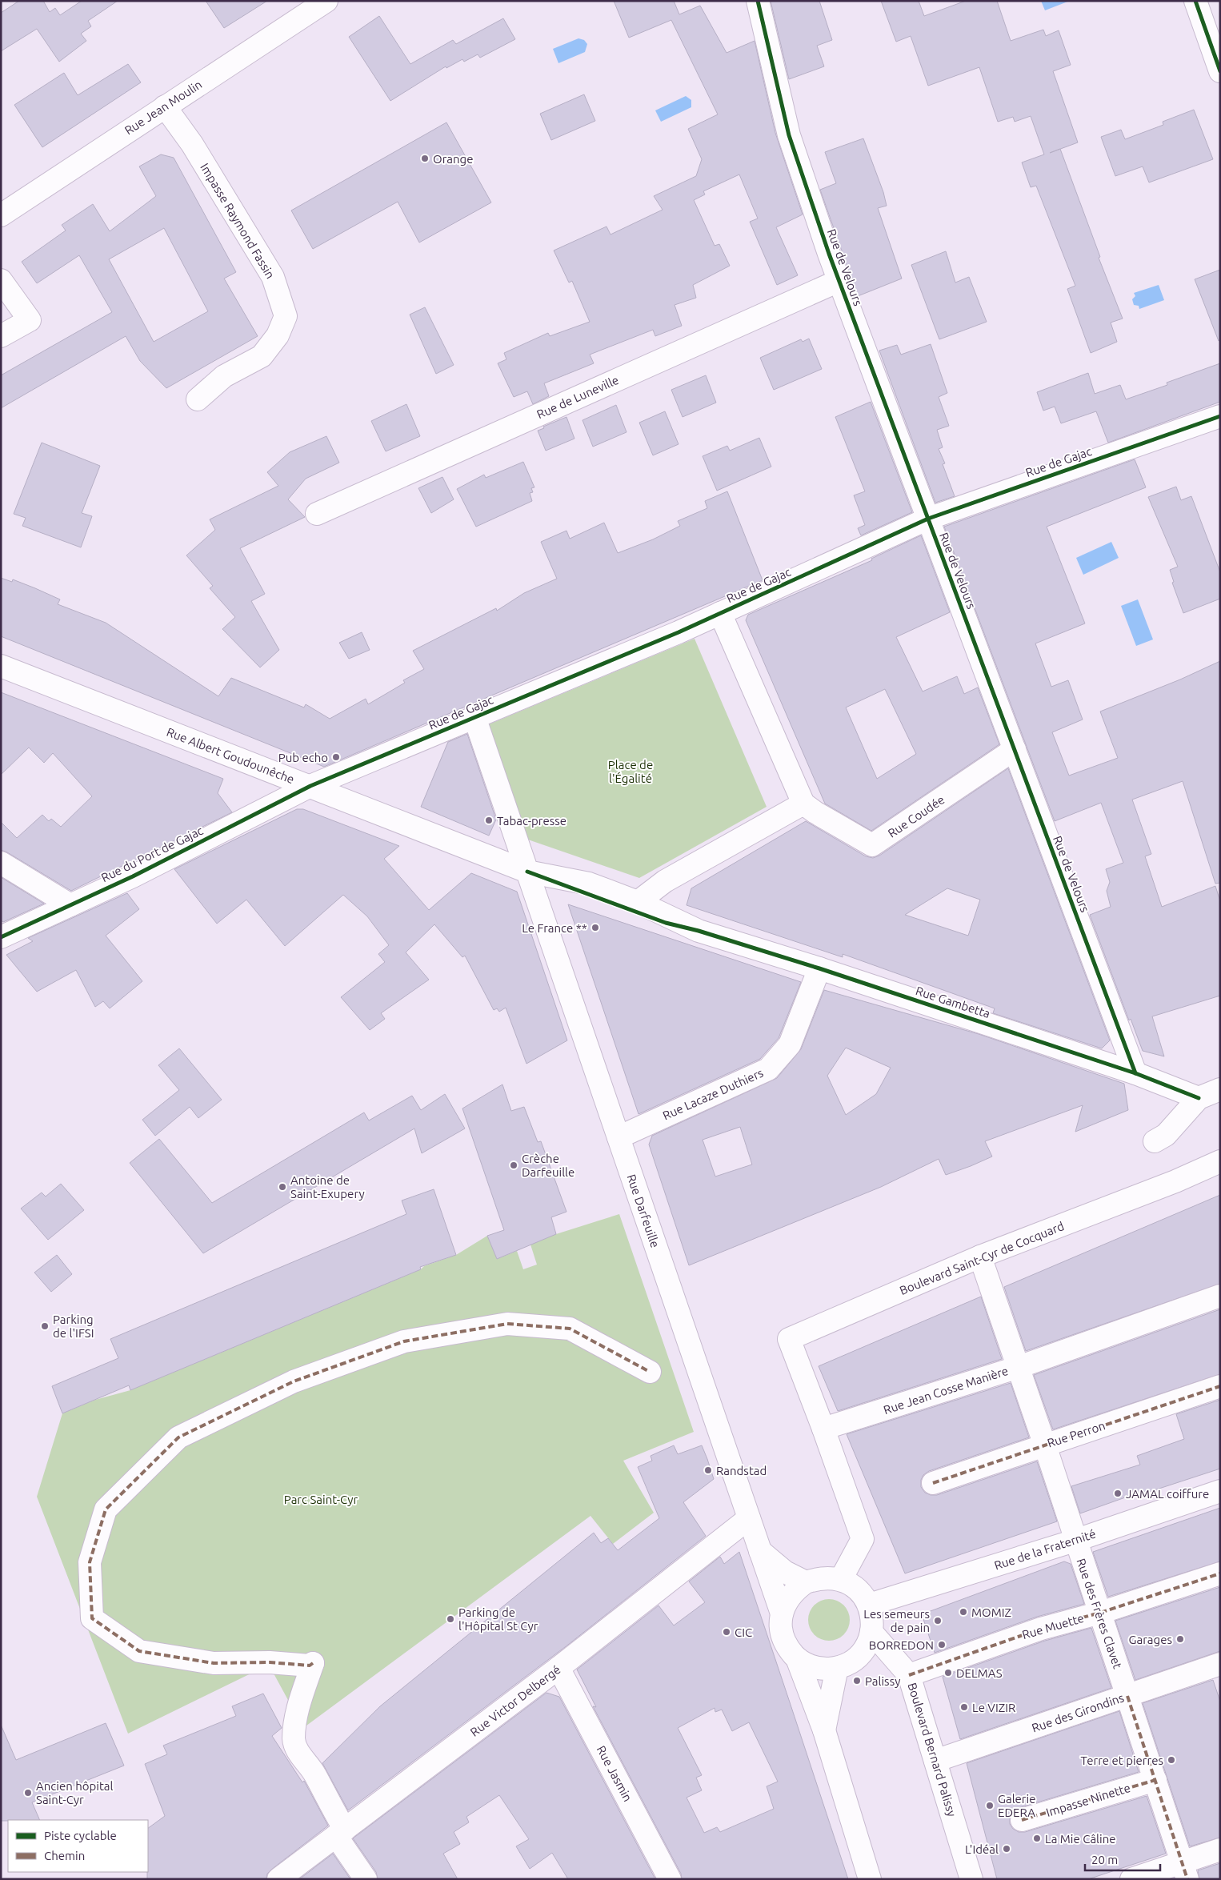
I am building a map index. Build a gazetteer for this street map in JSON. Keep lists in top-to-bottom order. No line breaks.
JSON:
{"streets":{"street":["Rue Jean Moulin","Impasse Raymond Fassin","Rue de Velours","Rue de Luneville","Rue de Gajac","Rue Albert Goudounêche","Rue Coudée","Rue du Port de Gajac","Rue Gambetta","Rue Lacaze Duthiers","Rue Darfeuille","Boulevard Saint-Cyr de Cocquard","Rue Jean Cosse Manière","Rue Perron","Rue de la Fraternité","Rue des Frères Clavet","Rue Muette","Rue Victor Delbergé","Rue des Girondins","Boulevard Bernard Palissy","Rue Jasmin","Impasse Ninette"]},"crossings":[["Rue Jean Moulin","Impasse Raymond Fassin"],["Rue de Velours","Rue de Luneville"],["Rue de Velours","Rue de Gajac"],["Rue de Velours","Rue Coudée"],["Rue de Velours","Rue Gambetta"],["Rue de Gajac","Rue Albert Goudounêche"],["Rue de Gajac","Rue du Port de Gajac"],["Rue Albert Goudounêche","Rue du Port de Gajac"],["Rue Albert Goudounêche","Rue Gambetta"],["Rue Albert Goudounêche","Rue Darfeuille"],["Rue Gambetta","Rue Lacaze Duthiers"],["Rue Gambetta","Rue Darfeuille"],["Rue Lacaze Duthiers","Rue Darfeuille"],["Rue Darfeuille","Rue de la Fraternité"],["Rue Darfeuille","Rue Victor Delbergé"],["Rue Darfeuille","Boulevard Bernard Palissy"],["Boulevard Saint-Cyr de Cocquard","Rue Jean Cosse Manière"],["Boulevard Saint-Cyr de Cocquard","Rue des Frères Clavet"],["Rue Jean Cosse Manière","Rue des Frères Clavet"],["Rue Perron","Rue des Frères Clavet"],["Rue de la Fraternité","Rue des Frères Clavet"],["Rue de la Fraternité","Boulevard Bernard Palissy"],["Rue des Frères Clavet","Rue Muette"],["Rue des Frères Clavet","Rue des Girondins"],["Rue des Frères Clavet","Impasse Ninette"],["Rue Muette","Boulevard Bernard Palissy"],["Rue Victor Delbergé","Rue Jasmin"],["Rue des Girondins","Boulevard Bernard Palissy"]],"parks":["Place de l'Égalité","Parc Saint-Cyr"],"places":["Orange","Pub echo","Tabac-presse","Le France **","Crèche Darfeuille","Antoine de Saint-Exupery","Parking de l'IFSI","Randstad","JAMAL coiffure","MOMIZ","Parking de l'Hôpital St Cyr","Les semeurs de pain","CIC","Garages","BORREDON","DELMAS","Palissy","Le VIZIR","Terre et pierres","Ancien hôpital Saint-Cyr","Galerie EDERA","La Mie Câline","L'Idéal"],"legend":["Piste cyclable","Chemin"],"scale_bar":"20 m"}
